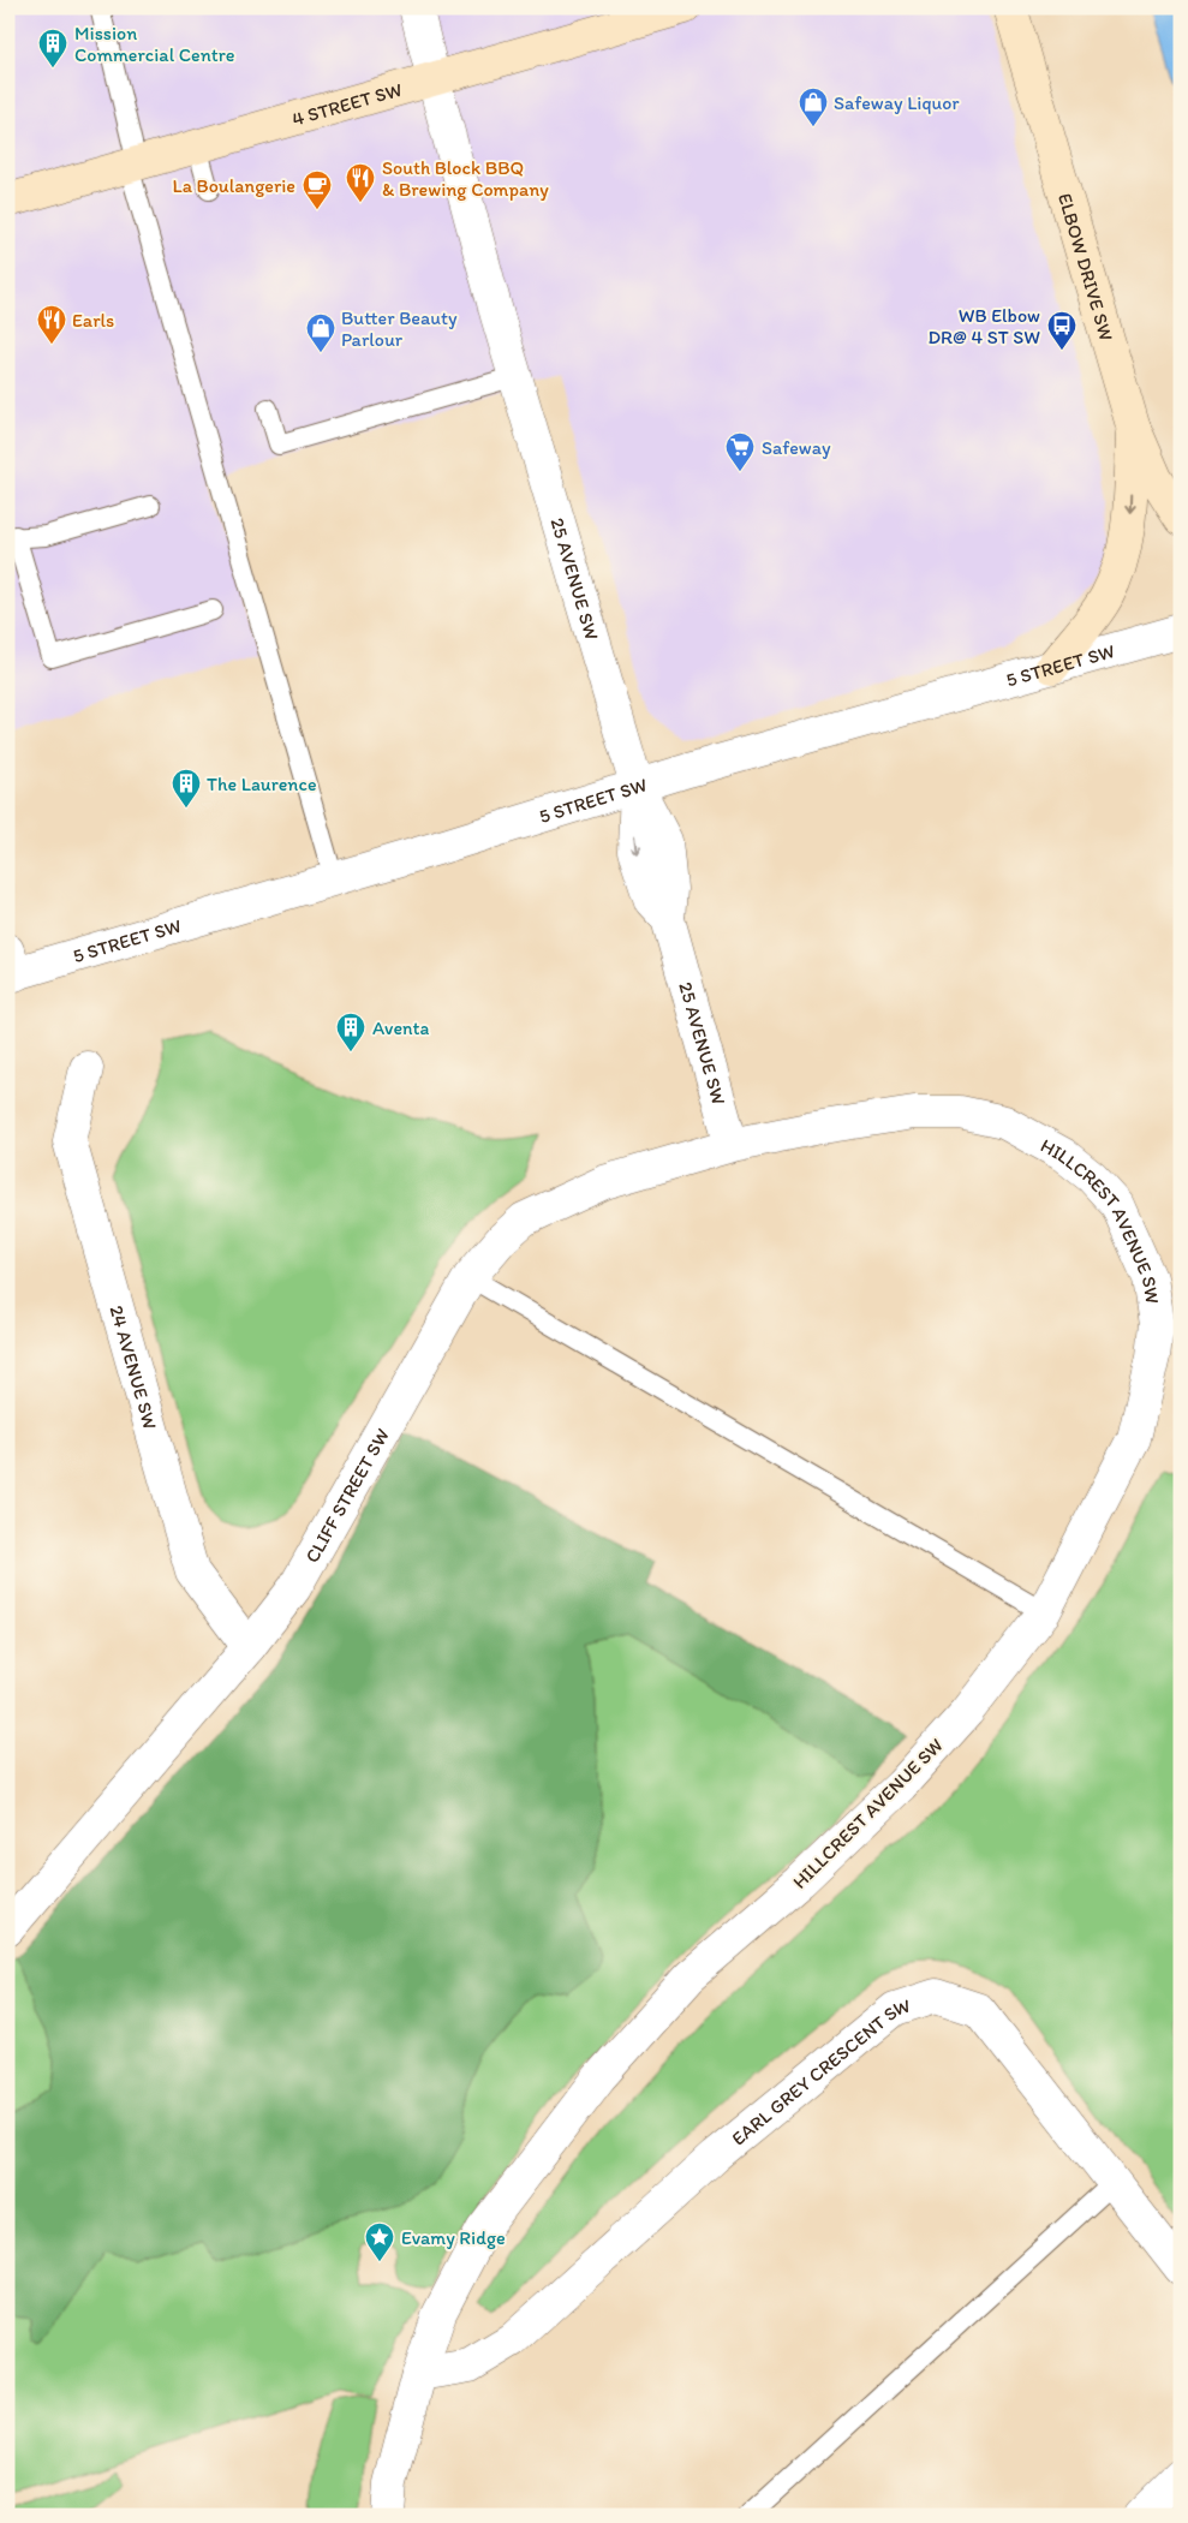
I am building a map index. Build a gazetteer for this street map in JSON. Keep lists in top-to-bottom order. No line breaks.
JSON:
{"streets":{"main road":["4 STREET SW","ELBOW DRIVE SW"],"street":["25 AVENUE SW","5 STREET SW","HILLCREST AVENUE SW","24 AVENUE SW","CLIFF STREET SW","EARL GREY CRESCENT SW"]},"crossings":[["4 STREET SW","25 AVENUE SW"],["25 AVENUE SW","5 STREET SW"],["25 AVENUE SW","HILLCREST AVENUE SW"],["25 AVENUE SW","CLIFF STREET SW"],["HILLCREST AVENUE SW","CLIFF STREET SW"],["HILLCREST AVENUE SW","EARL GREY CRESCENT SW"],["24 AVENUE SW","CLIFF STREET SW"]],"places":{"building":["Mission Commercial Centre","The Laurence","Aventa"],"shop":["Safeway Liquor","Butter Beauty Parlour"],"restaurant":["South Block BBQ & Brewing Company","Earls"],"cafe":["La Boulangerie"],"bus stop":["WB Elbow DR@ 4 ST SW"],"supermarket":["Safeway"],"place":["Evamy Ridge"]}}
